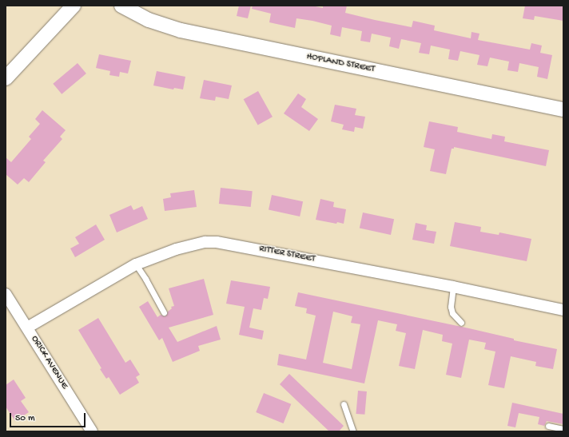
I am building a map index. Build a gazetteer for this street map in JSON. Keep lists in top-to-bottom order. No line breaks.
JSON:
{"streets":{"street":["HOPLAND STREET","RITTER STREET","ORICK AVENUE"]},"crossings":[["RITTER STREET","ORICK AVENUE"]],"scale_bar":"50 m"}
